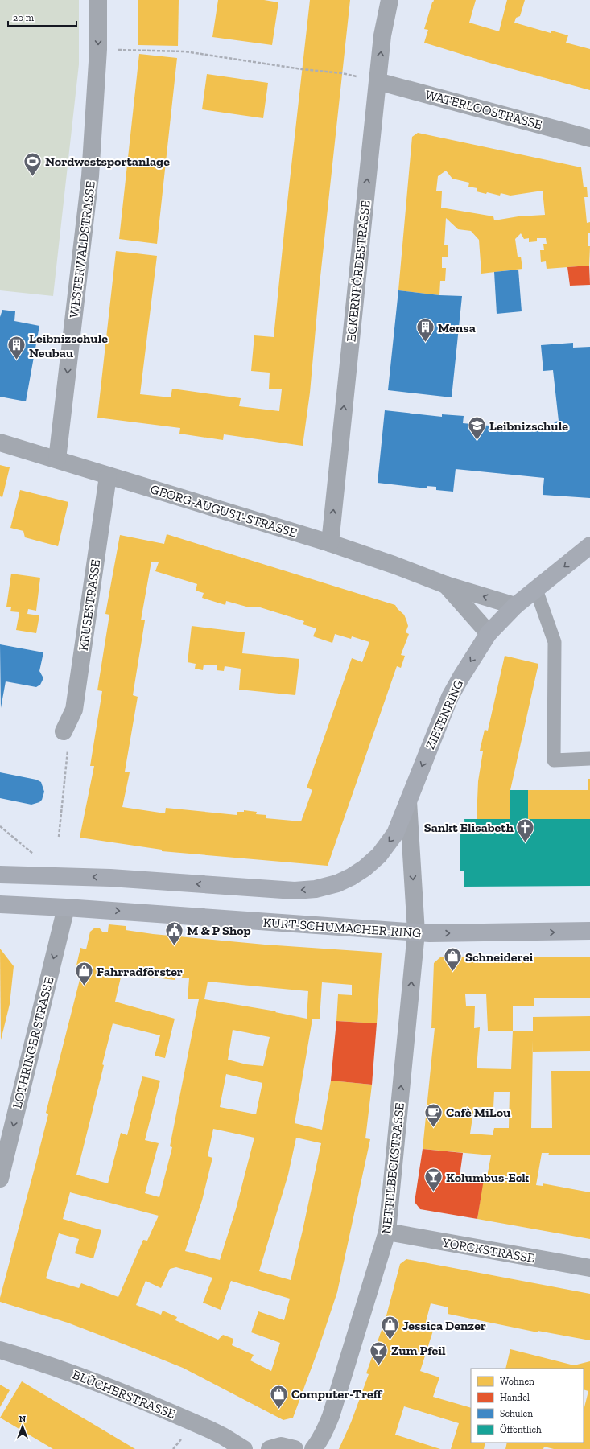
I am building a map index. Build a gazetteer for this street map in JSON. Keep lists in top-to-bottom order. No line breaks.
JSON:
{"streets":{"main road":["ZIETENRING","KURT-SCHUMACHER-RING"],"street":["WATERLOOSTRASSE","WESTERWALDSTRASSE","ECKERNFÖRDESTRASSE","GEORG-AUGUST-STRASSE","KRUSESTRASSE","LOTHRINGER STRASSE","NETTELBECKSTRASSE","YORCKSTRASSE","BLÜCHERSTRASSE"]},"crossings":[["WATERLOOSTRASSE","ECKERNFÖRDESTRASSE"],["WESTERWALDSTRASSE","GEORG-AUGUST-STRASSE"],["ECKERNFÖRDESTRASSE","GEORG-AUGUST-STRASSE"],["GEORG-AUGUST-STRASSE","KRUSESTRASSE"],["GEORG-AUGUST-STRASSE","ZIETENRING"],["ZIETENRING","KURT-SCHUMACHER-RING"],["ZIETENRING","NETTELBECKSTRASSE"],["KURT-SCHUMACHER-RING","LOTHRINGER STRASSE"],["KURT-SCHUMACHER-RING","NETTELBECKSTRASSE"],["NETTELBECKSTRASSE","YORCKSTRASSE"]],"one_way":["WESTERWALDSTRASSE","ECKERNFÖRDESTRASSE","ZIETENRING","KURT-SCHUMACHER-RING","LOTHRINGER STRASSE","NETTELBECKSTRASSE"],"places":{"sports":["Nordwestsportanlage"],"building":["Mensa","Leibnizschule Neubau"],"school or university":["Leibnizschule"],"church":["Sankt Elisabeth"],"public building":["M & P Shop"],"shop":["Schneiderei","Fahrradförster","Jessica Denzer","Computer-Treff"],"cafe":["Cafè MiLou"],"bar":["Kolumbus-Eck","Zum Pfeil"]},"legend":["Wohnen","Handel","Schulen","Öffentlich"],"scale_bar":"20 m","north":"top"}
